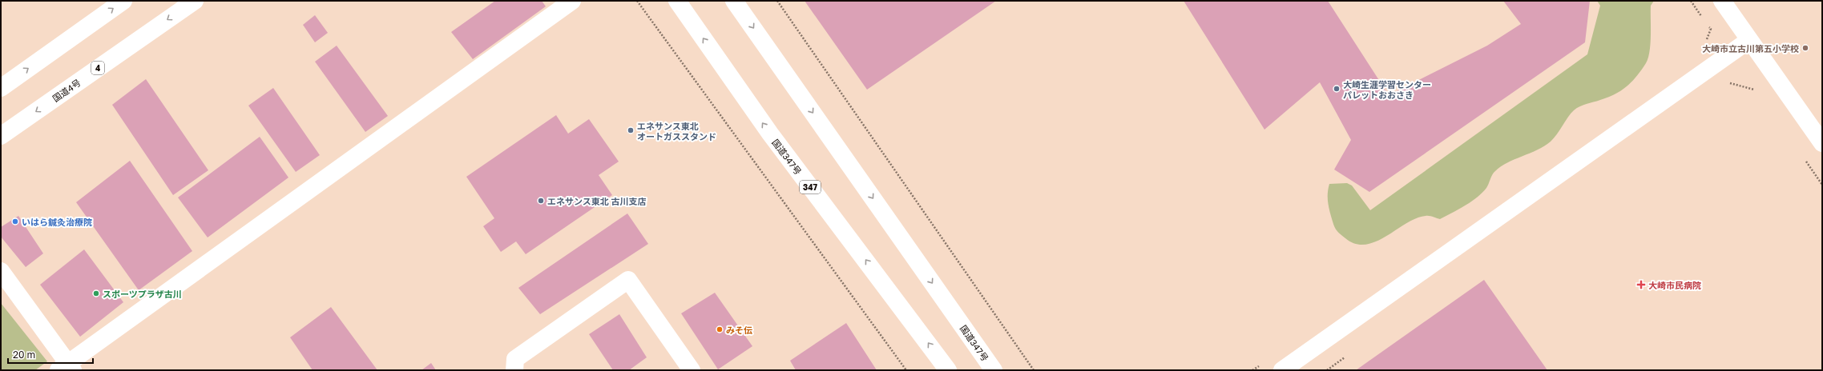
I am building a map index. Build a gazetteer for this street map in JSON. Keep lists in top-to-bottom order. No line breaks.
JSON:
{"streets":{"main road":["4","国道4号","国道347号","347"]},"places":{"other":["大崎市立古川第五小学校","大崎生涯学習センター パレットおおさき","エネサンス東北 オートガススタンド","エネサンス東北 古川支店","いはら鍼灸治療院","スポーツプラザ古川","みそ伝"],"health":["大崎市民病院"]},"scale_bar":"20 m"}
